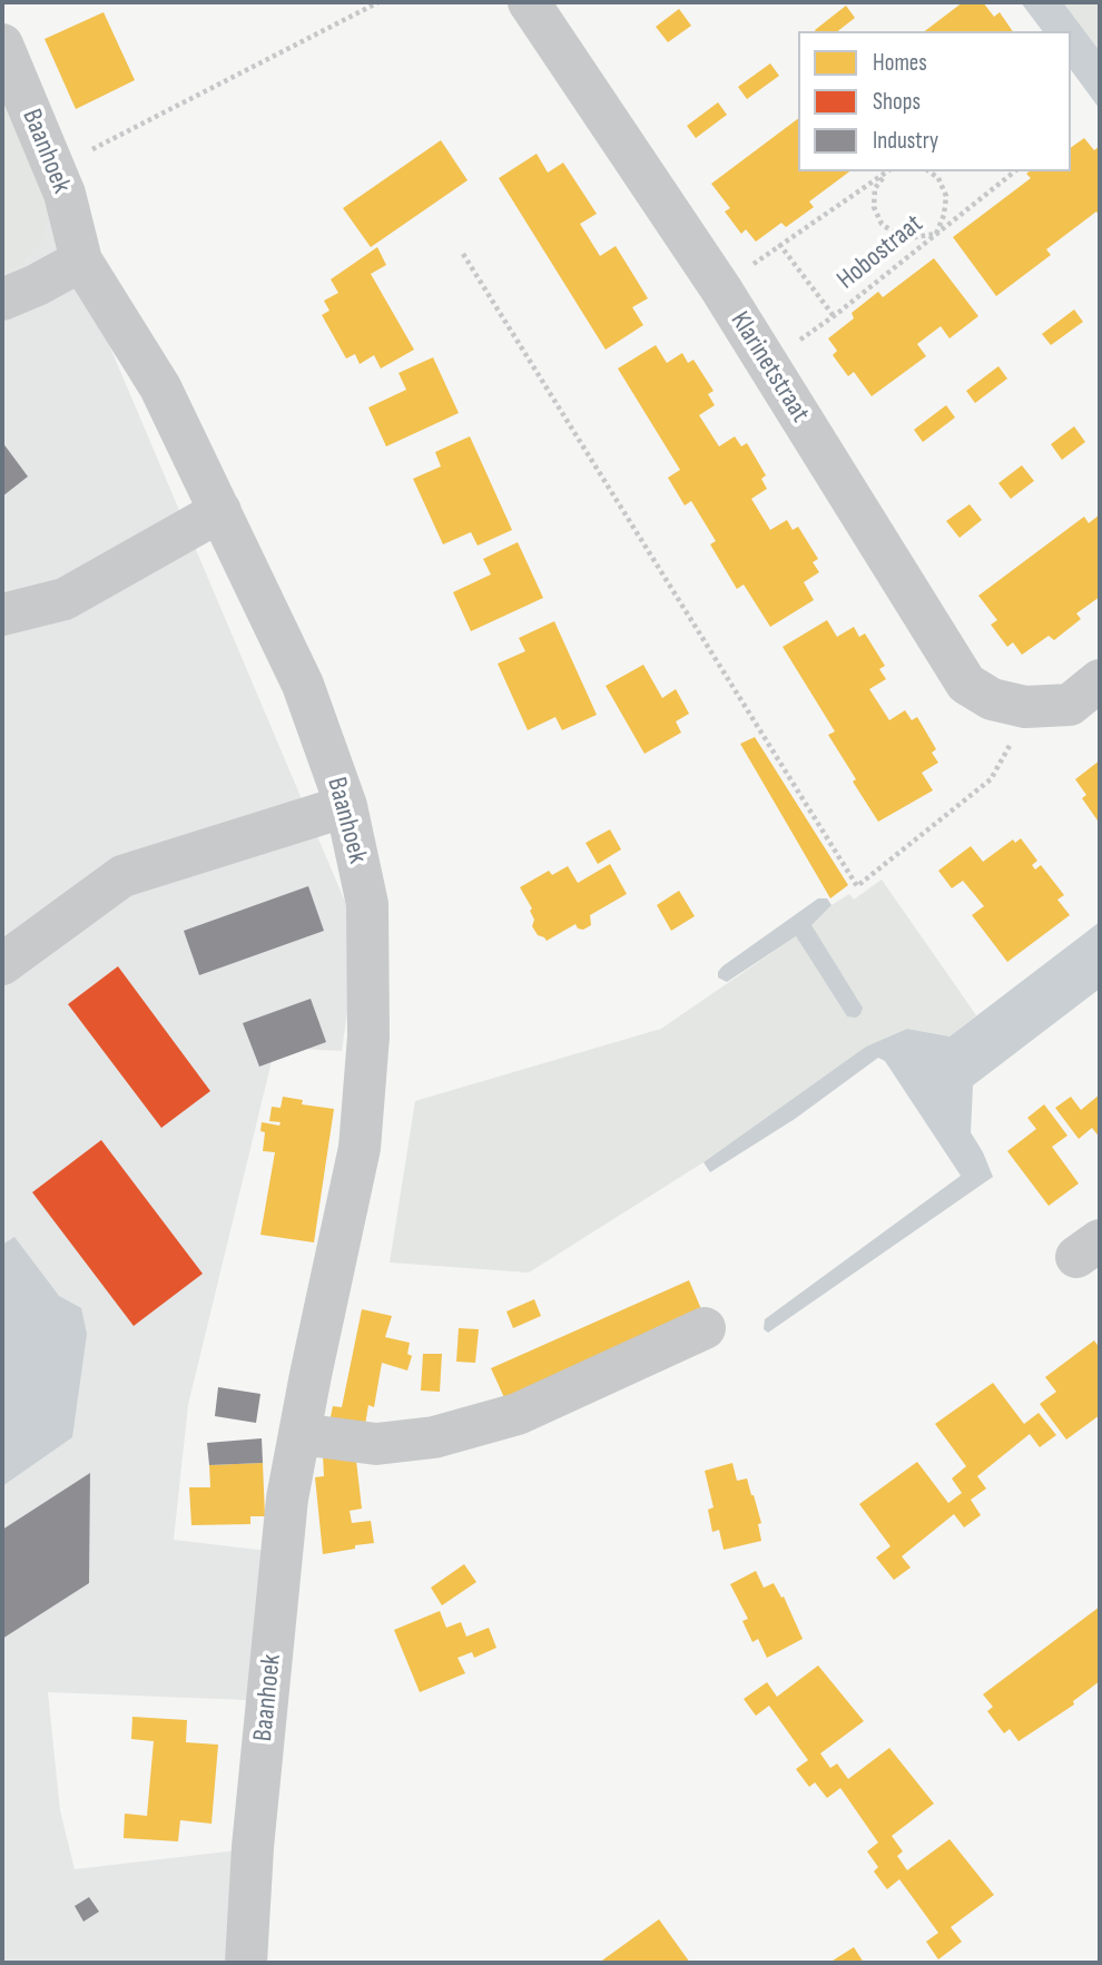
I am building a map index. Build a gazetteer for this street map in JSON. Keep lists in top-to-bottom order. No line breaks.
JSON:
{"streets":{"street":["Baanhoek","Klarinetstraat"],"path":["Hobostraat"]},"crossings":[["Hobostraat","Klarinetstraat"]],"legend":["Homes","Shops","Industry"]}
